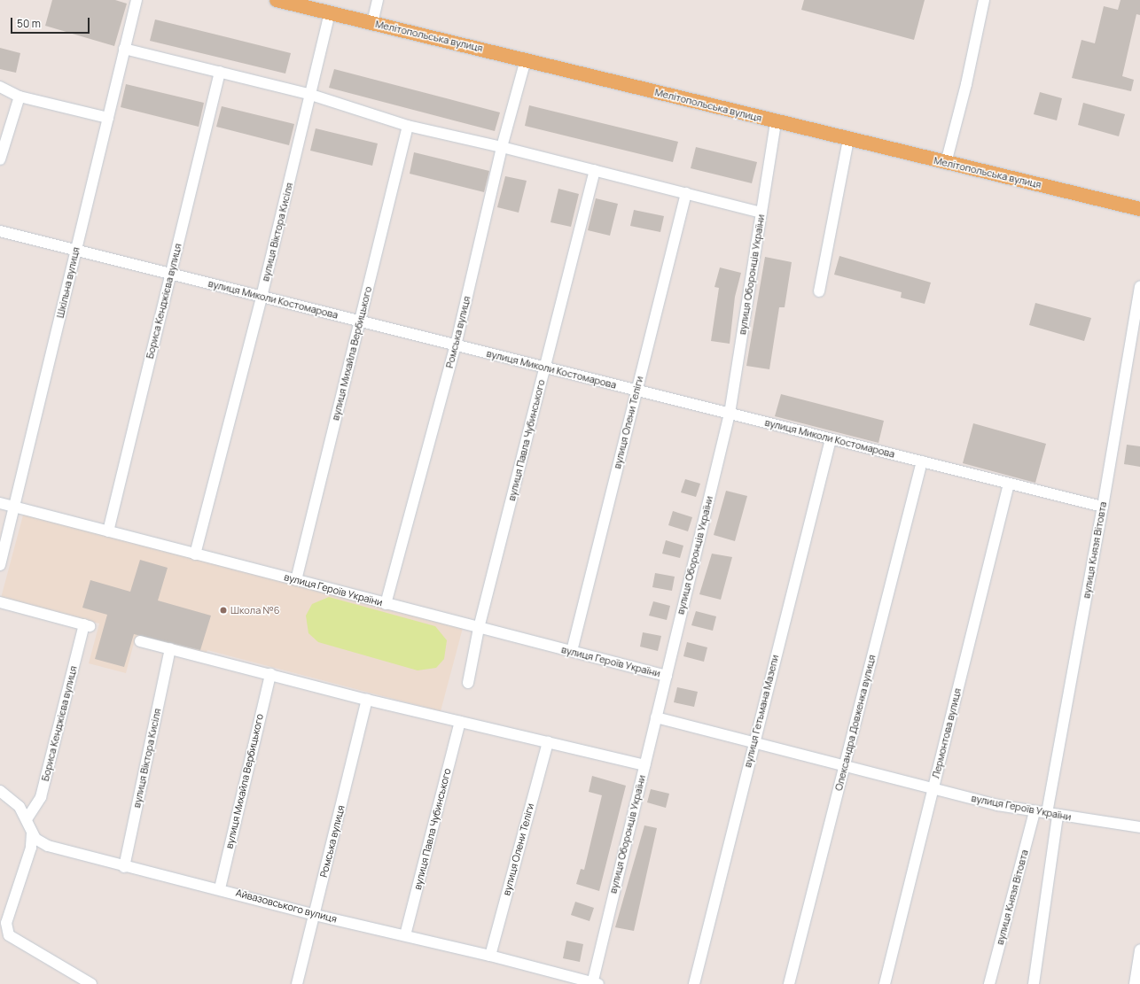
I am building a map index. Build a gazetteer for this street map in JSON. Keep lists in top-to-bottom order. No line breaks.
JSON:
{"streets":{"main road":["Мелітопольська вулиця"],"street":["вулиця Віктора Кисіля","вулиця Оборонців України","Шкільна вулиця","вулиця Миколи Костомарова","Бориса Кенджієва вулиця","Ромська вулиця","вулиця Михайла Вербицького","вулиця Олени Теліги","вулиця Павла Чубинського","вулиця Князя Вітовта","вулиця Героїв України","вулиця Гетьмана Мазепи","Олександра Довженка вулиця","Лермонтова вулиця","Айвазовського вулиця"]},"crossings":[["Мелітопольська вулиця","вулиця Віктора Кисіля"],["Мелітопольська вулиця","вулиця Оборонців України"],["Мелітопольська вулиця","Ромська вулиця"],["вулиця Віктора Кисіля","вулиця Миколи Костомарова"],["вулиця Віктора Кисіля","вулиця Героїв України"],["вулиця Віктора Кисіля","Айвазовського вулиця"],["вулиця Оборонців України","вулиця Миколи Костомарова"],["вулиця Оборонців України","вулиця Героїв України"],["вулиця Оборонців України","Айвазовського вулиця"],["Шкільна вулиця","вулиця Миколи Костомарова"],["Шкільна вулиця","вулиця Героїв України"],["вулиця Миколи Костомарова","Бориса Кенджієва вулиця"],["вулиця Миколи Костомарова","Ромська вулиця"],["вулиця Миколи Костомарова","вулиця Михайла Вербицького"],["вулиця Миколи Костомарова","вулиця Олени Теліги"],["вулиця Миколи Костомарова","вулиця Павла Чубинського"],["вулиця Миколи Костомарова","вулиця Князя Вітовта"],["вулиця Миколи Костомарова","вулиця Гетьмана Мазепи"],["вулиця Миколи Костомарова","Олександра Довженка вулиця"],["вулиця Миколи Костомарова","Лермонтова вулиця"],["Бориса Кенджієва вулиця","вулиця Героїв України"],["Ромська вулиця","вулиця Героїв України"],["Ромська вулиця","Айвазовського вулиця"],["вулиця Михайла Вербицького","вулиця Героїв України"],["вулиця Михайла Вербицького","Айвазовського вулиця"],["вулиця Олени Теліги","вулиця Героїв України"],["вулиця Олени Теліги","Айвазовського вулиця"],["вулиця Павла Чубинського","вулиця Героїв України"],["вулиця Павла Чубинського","Айвазовського вулиця"],["вулиця Князя Вітовта","вулиця Героїв України"],["вулиця Героїв України","вулиця Гетьмана Мазепи"],["вулиця Героїв України","Олександра Довженка вулиця"],["вулиця Героїв України","Лермонтова вулиця"]],"places":["Школа №6"],"scale_bar":"50 m"}
